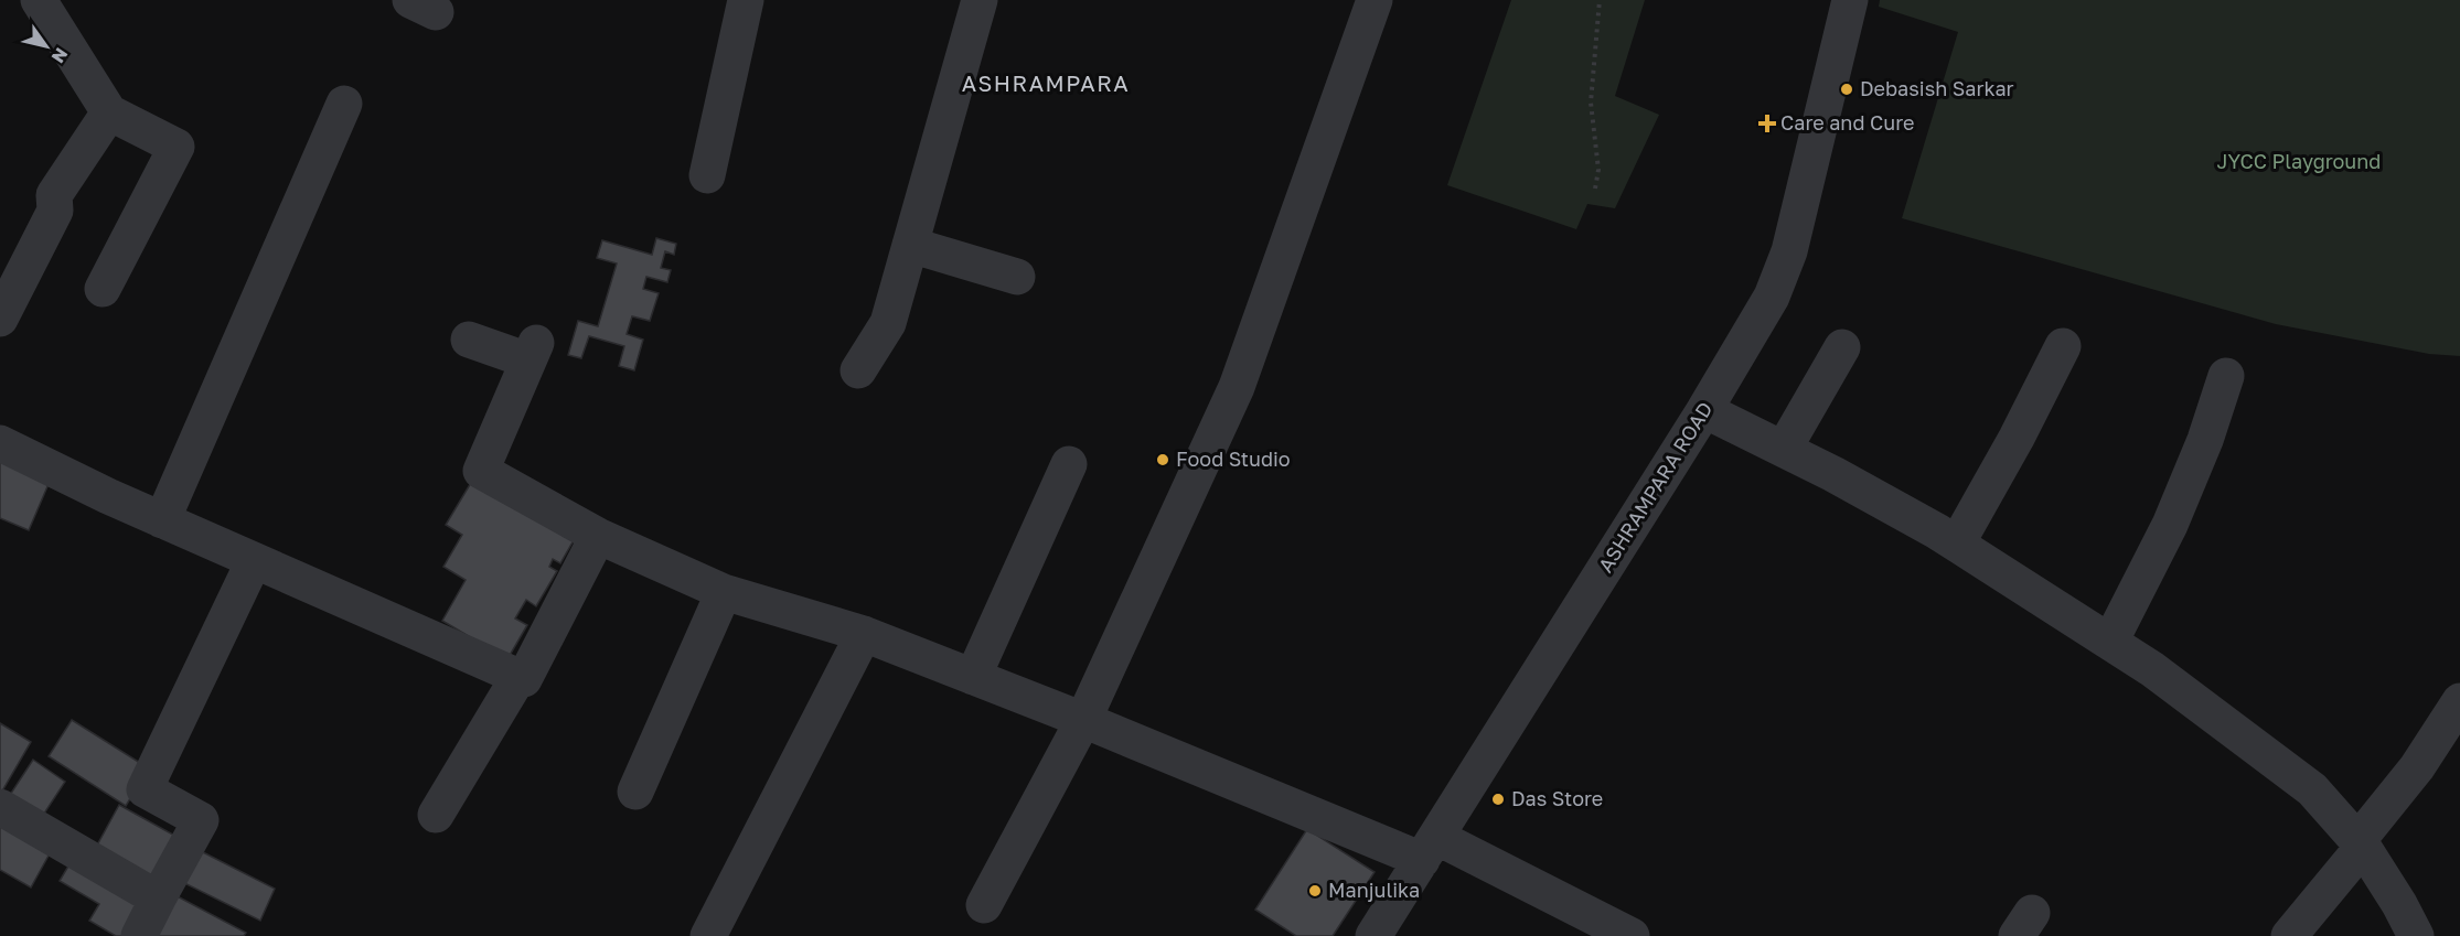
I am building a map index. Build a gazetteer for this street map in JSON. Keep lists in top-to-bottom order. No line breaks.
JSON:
{"streets":{"street":["ASHRAMPARA ROAD"]},"districts":["ASHRAMPARA"],"parks":["JYCC Playground"],"places":{"other":["Debasish Sarkar","Food Studio","Das Store","Manjulika"],"health":["Care and Cure"]},"north":"bottom right"}
